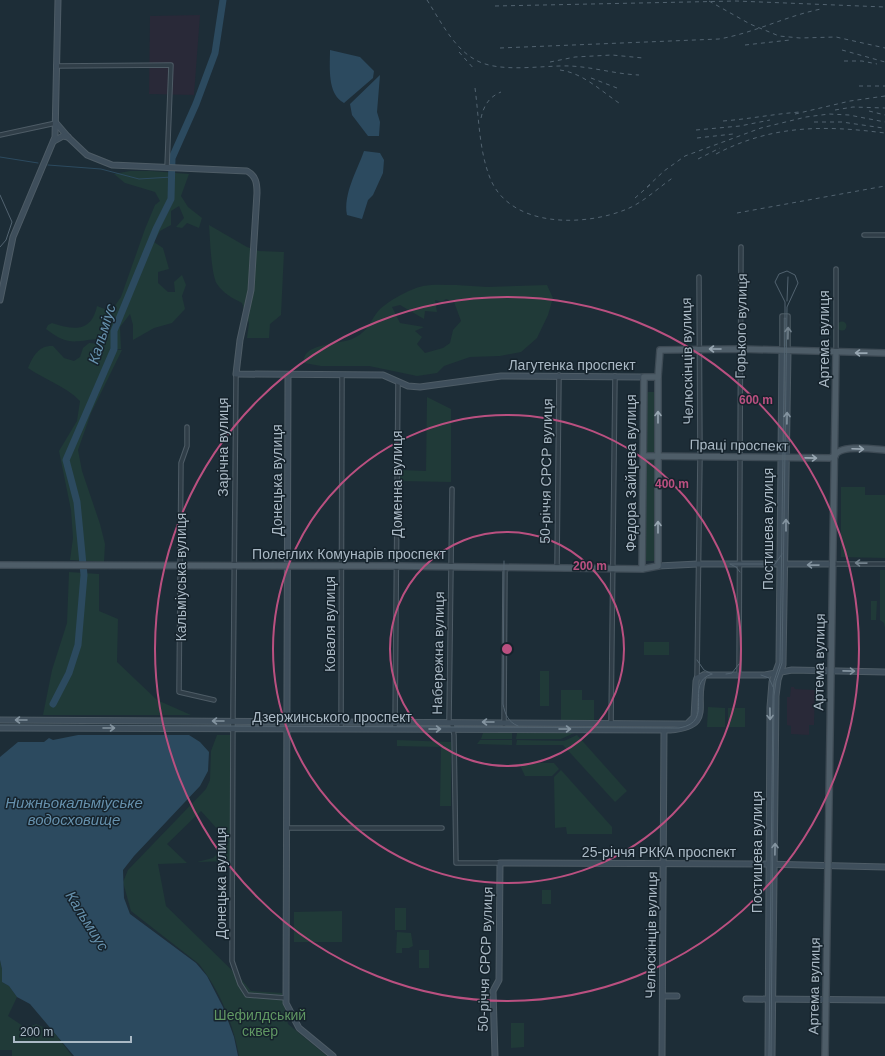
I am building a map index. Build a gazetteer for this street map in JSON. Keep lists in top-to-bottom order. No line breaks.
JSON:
{"streets":{"main road":["Артема вулиця","Лагутенка проспект","Праці проспект","Федора Зайцева вулиця","Полеглих Комунарів проспект"],"street":["Горького вулиця","Челюскінців вулиця","Зарічна вулиця","50-річчя СРСР вулиця","Донецька вулиця","Доменна вулиця","Постишева вулиця","Кальміуська вулиця","Коваля вулиця","Набережна вулиця","Дзержинського проспект","25-річчя РККА проспект"]},"crossings":[["Горького вулиця","Праці проспект"],["Горького вулиця","Полеглих Комунарів проспект"],["Артема вулиця","Праці проспект"],["Артема вулиця","25-річчя РККА проспект"],["Челюскінців вулиця","Праці проспект"],["Челюскінців вулиця","Полеглих Комунарів проспект"],["Челюскінців вулиця","Дзержинського проспект"],["Челюскінців вулиця","25-річчя РККА проспект"],["Лагутенка проспект","Зарічна вулиця"],["Лагутенка проспект","50-річчя СРСР вулиця"],["Лагутенка проспект","Федора Зайцева вулиця"],["Лагутенка проспект","Донецька вулиця"],["Лагутенка проспект","Доменна вулиця"],["Лагутенка проспект","Коваля вулиця"],["Праці проспект","Федора Зайцева вулиця"],["Праці проспект","Постишева вулиця"],["Зарічна вулиця","Донецька вулиця"],["Зарічна вулиця","Полеглих Комунарів проспект"],["Зарічна вулиця","Дзержинського проспект"],["50-річчя СРСР вулиця","Полеглих Комунарів проспект"],["50-річчя СРСР вулиця","25-річчя РККА проспект"],["Федора Зайцева вулиця","Полеглих Комунарів проспект"],["Федора Зайцева вулиця","Дзержинського проспект"],["Донецька вулиця","Полеглих Комунарів проспект"],["Донецька вулиця","Дзержинського проспект"],["Доменна вулиця","Полеглих Комунарів проспект"],["Доменна вулиця","Дзержинського проспект"],["Постишева вулиця","25-річчя РККА проспект"],["Полеглих Комунарів проспект","Кальміуська вулиця"],["Полеглих Комунарів проспект","Коваля вулиця"],["Полеглих Комунарів проспект","Набережна вулиця"],["Коваля вулиця","Дзержинського проспект"],["Набережна вулиця","Дзержинського проспект"],["Набережна вулиця","25-річчя РККА проспект"]],"water":["Кальміус","Нижньокальміуське водосховище","Кальмиус"],"parks":["Шефилдський сквер"],"scale_bar":"200 m","rings":["600 m","400 m","200 m"]}
